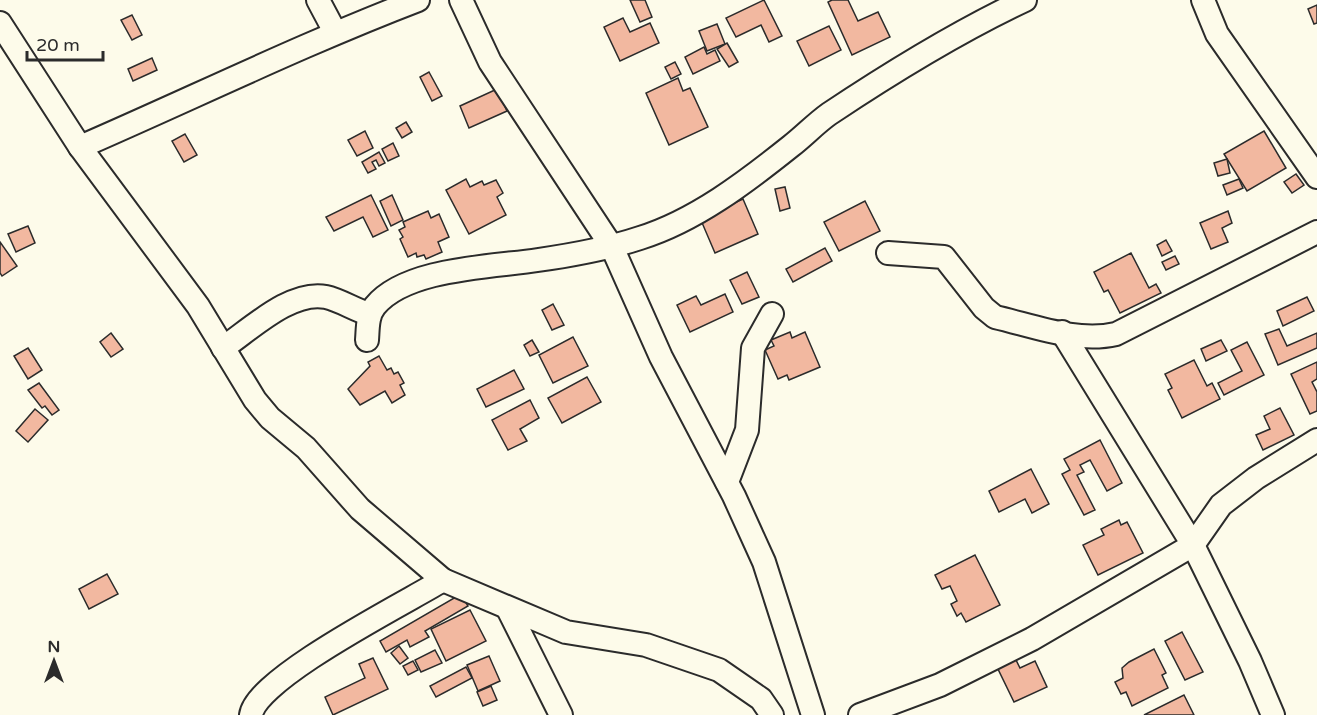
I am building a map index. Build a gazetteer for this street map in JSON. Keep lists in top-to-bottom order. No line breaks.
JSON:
{"scale_bar":"20 m","north":"top"}
